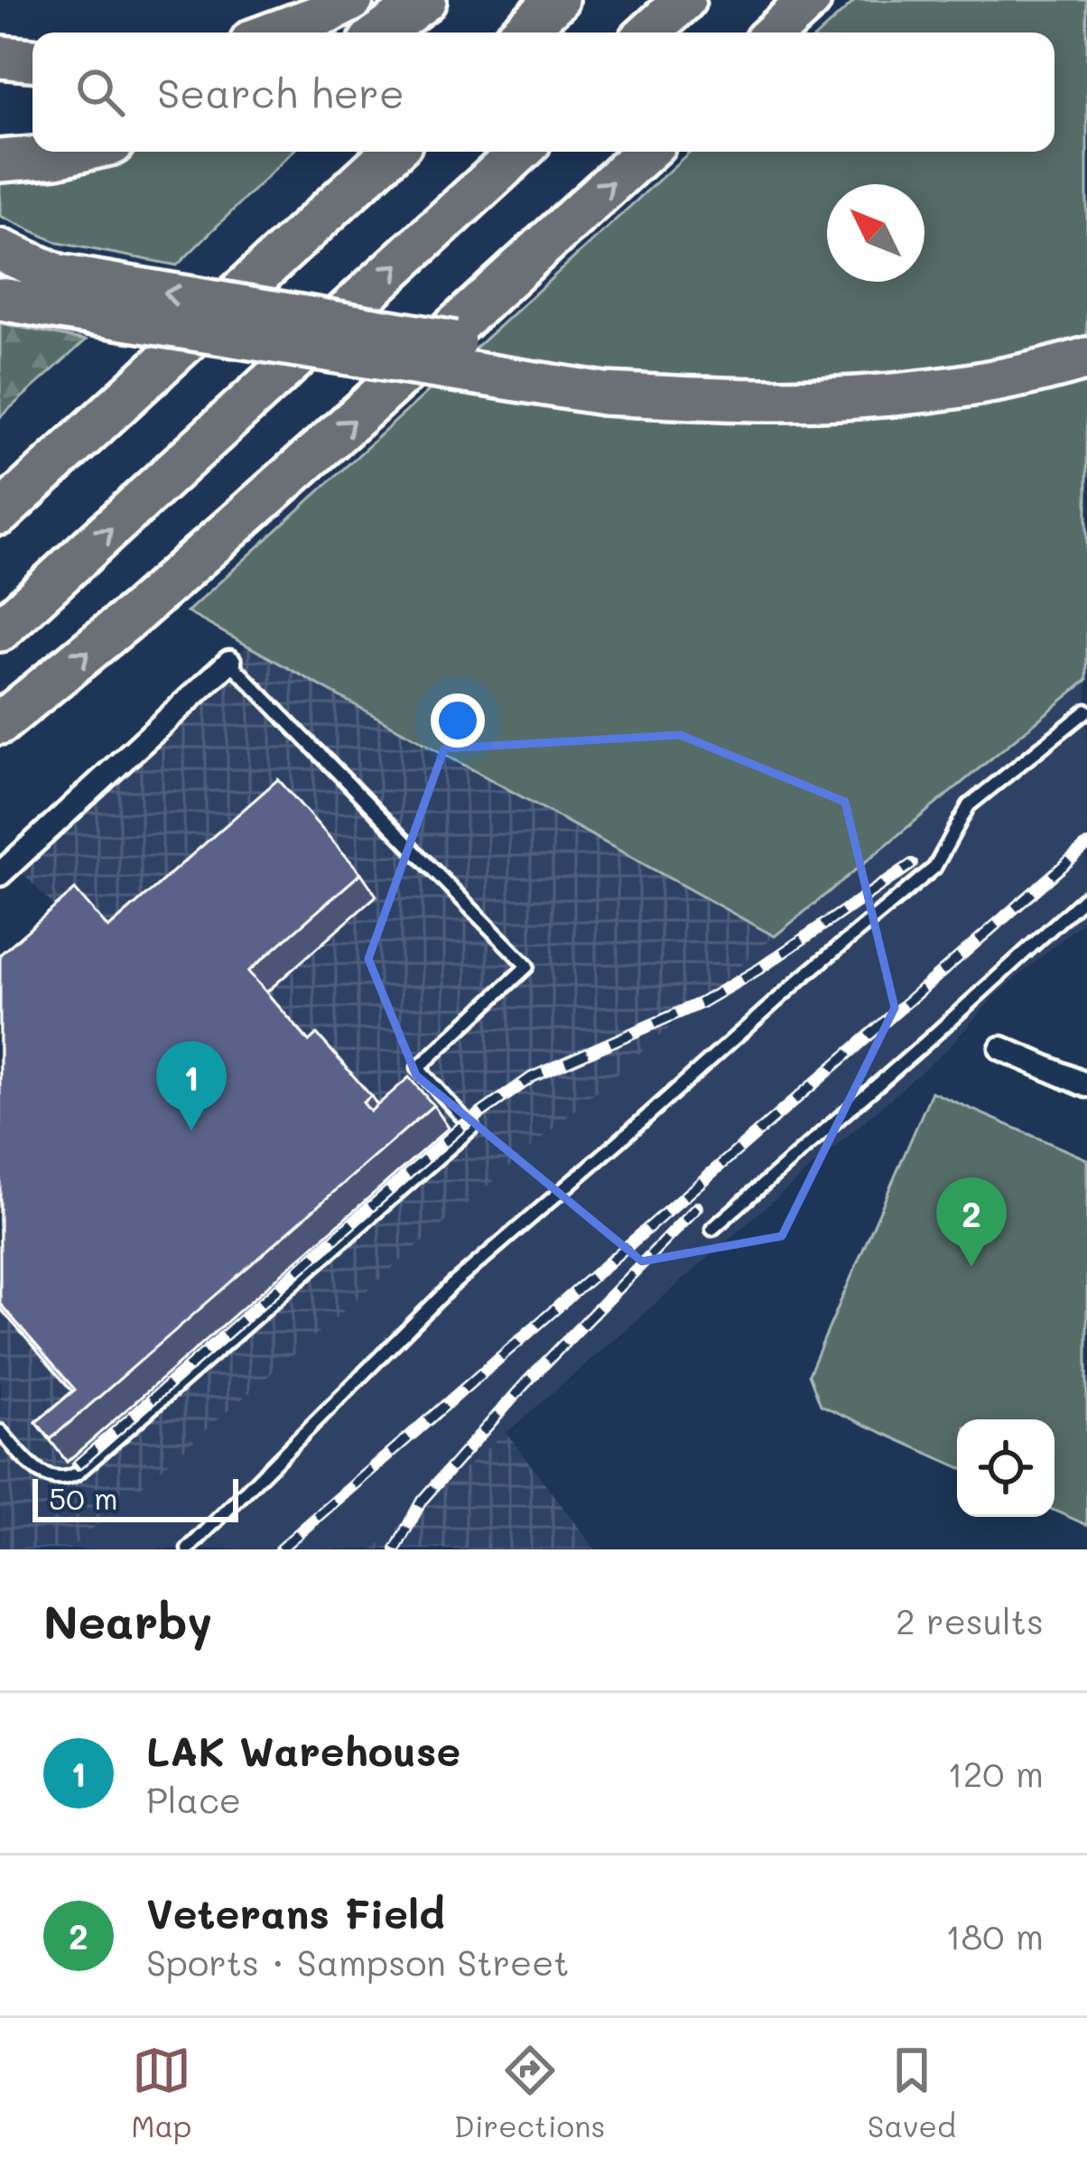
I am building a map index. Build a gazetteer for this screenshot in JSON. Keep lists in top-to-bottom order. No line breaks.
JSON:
{"scale_bar":"50 m","north":"top left","page":{"search":"Search here","pins":["1","2"],"scale":"50 m","heading":["Nearby","2 results"],"list":[{"mark":"1","name":"LAK Warehouse","note":"Place","value":"120 m"},{"mark":"2","name":"Veterans Field","note":"Sports · Sampson Street","value":"180 m"}],"nav":["Map","Directions","Saved"]}}
